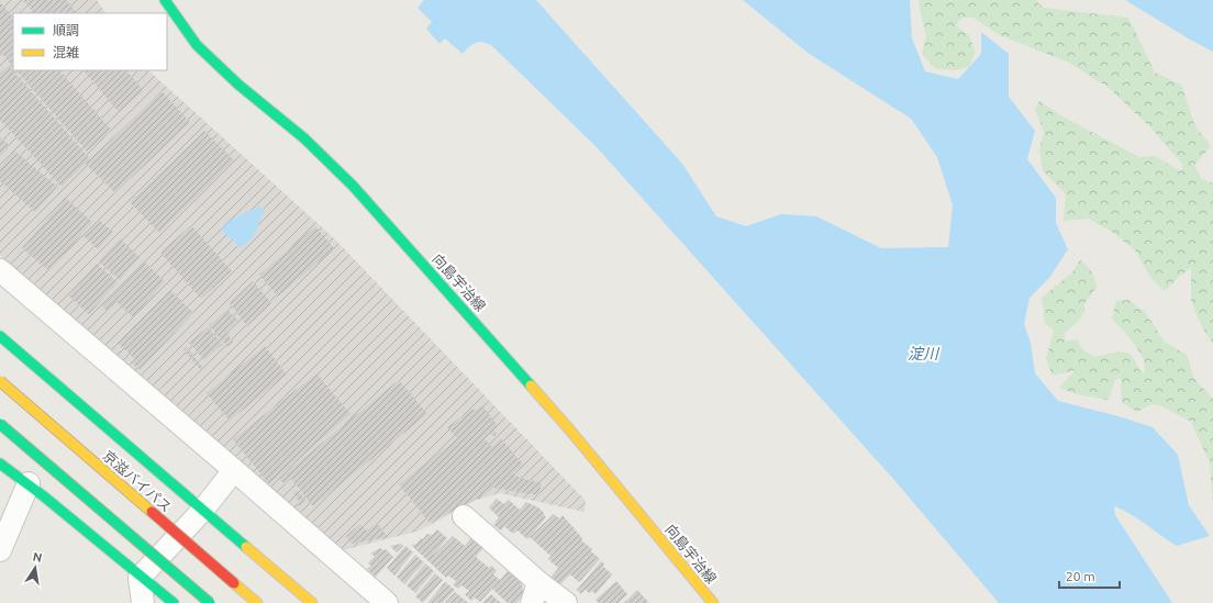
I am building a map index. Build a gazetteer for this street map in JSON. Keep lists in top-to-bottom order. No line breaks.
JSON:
{"streets":{"main road":["向島宇治線","京滋バイパス"]},"water":["淀川"],"legend":["順調","混雑"],"scale_bar":"20 m","north":"top"}
